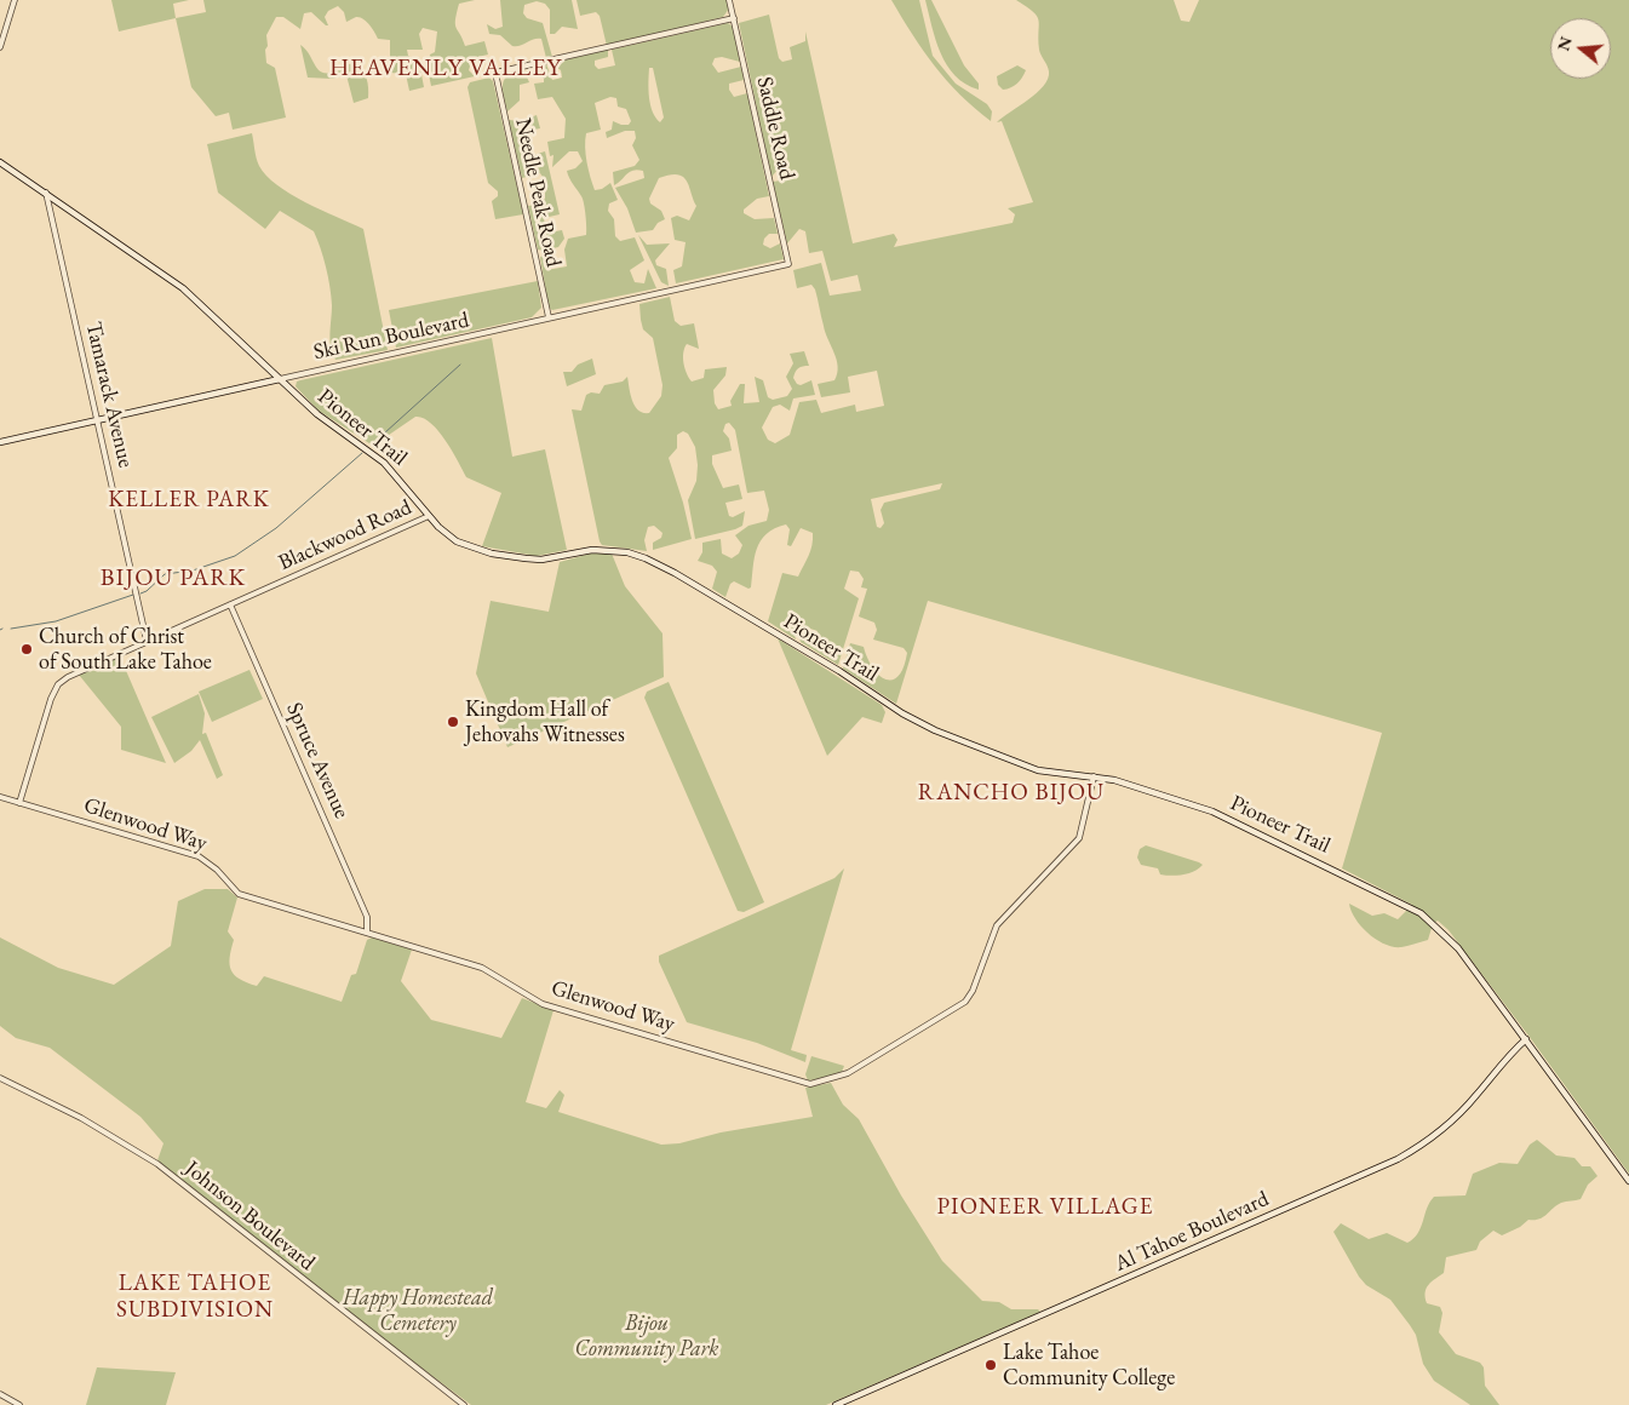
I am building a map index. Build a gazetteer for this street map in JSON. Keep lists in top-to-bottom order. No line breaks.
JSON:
{"streets":{"main road":["Ski Run Boulevard","Pioneer Trail","Al Tahoe Boulevard"],"street":["Saddle Road","Needle Peak Road","Tamarack Avenue","Blackwood Road","Spruce Avenue","Glenwood Way","Johnson Boulevard"]},"crossings":[["Saddle Road","Ski Run Boulevard"],["Needle Peak Road","Ski Run Boulevard"],["Ski Run Boulevard","Tamarack Avenue"],["Ski Run Boulevard","Pioneer Trail"],["Tamarack Avenue","Pioneer Trail"],["Tamarack Avenue","Blackwood Road"],["Pioneer Trail","Blackwood Road"],["Pioneer Trail","Glenwood Way"],["Pioneer Trail","Al Tahoe Boulevard"],["Blackwood Road","Spruce Avenue"],["Blackwood Road","Glenwood Way"],["Spruce Avenue","Glenwood Way"]],"districts":["HEAVENLY VALLEY","KELLER PARK","BIJOU PARK","RANCHO BIJOU","PIONEER VILLAGE","LAKE TAHOE SUBDIVISION"],"parks":["Happy Homestead Cemetery","Bijou Community Park"],"places":["Church of Christ of South Lake Tahoe","Kingdom Hall of Jehovahs Witnesses","Lake Tahoe Community College"],"north":"left"}
